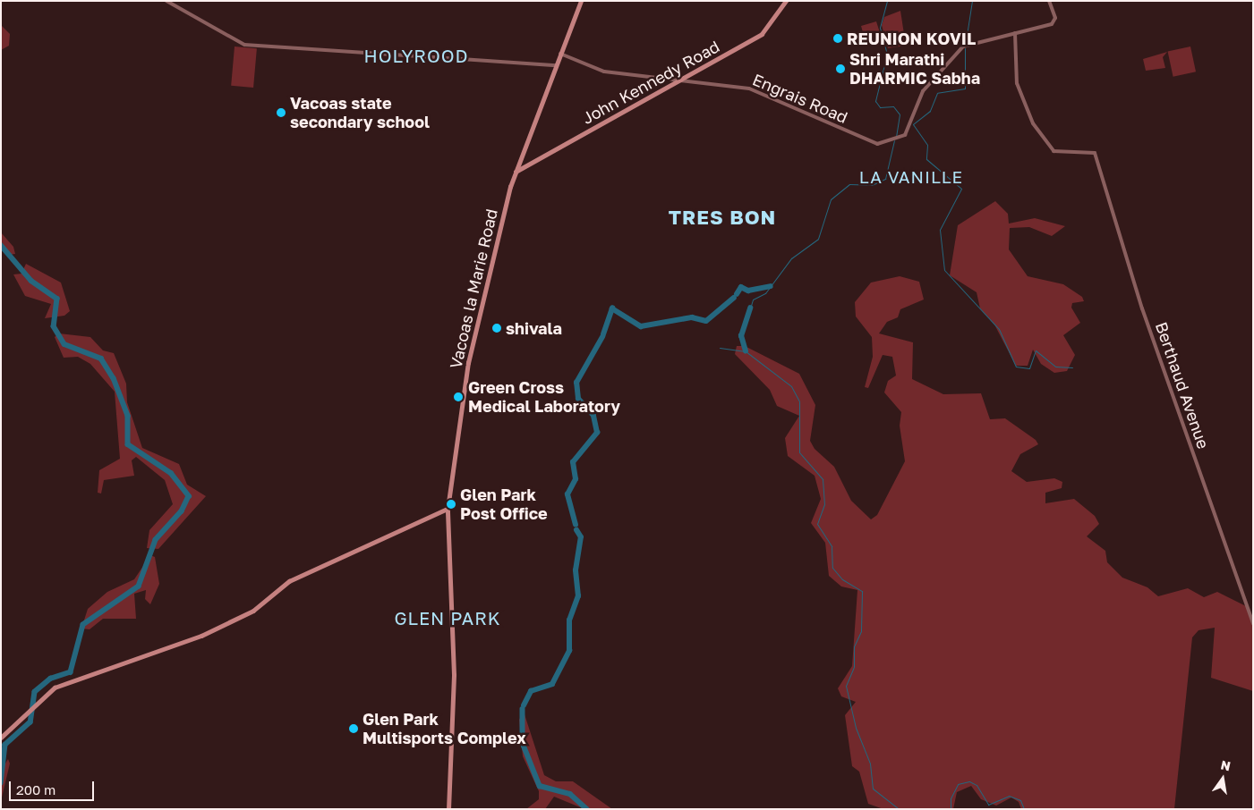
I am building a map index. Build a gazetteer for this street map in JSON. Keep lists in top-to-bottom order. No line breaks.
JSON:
{"streets":{"main road":["John Kennedy Road","Vacoas la Marie Road"],"street":["Engrais Road","Berthaud Avenue"]},"crossings":[["John Kennedy Road","Engrais Road"],["John Kennedy Road","Vacoas la Marie Road"],["Engrais Road","Vacoas la Marie Road"]],"districts":["HOLYROOD","LA VANILLE","TRES BON","GLEN PARK"],"places":["REUNION KOVIL","Shri Marathi DHARMIC Sabha","Vacoas state secondary school","shivala","Green Cross Medical Laboratory","Glen Park Post Office","Glen Park Multisports Complex"],"scale_bar":"200 m","north":"top"}
